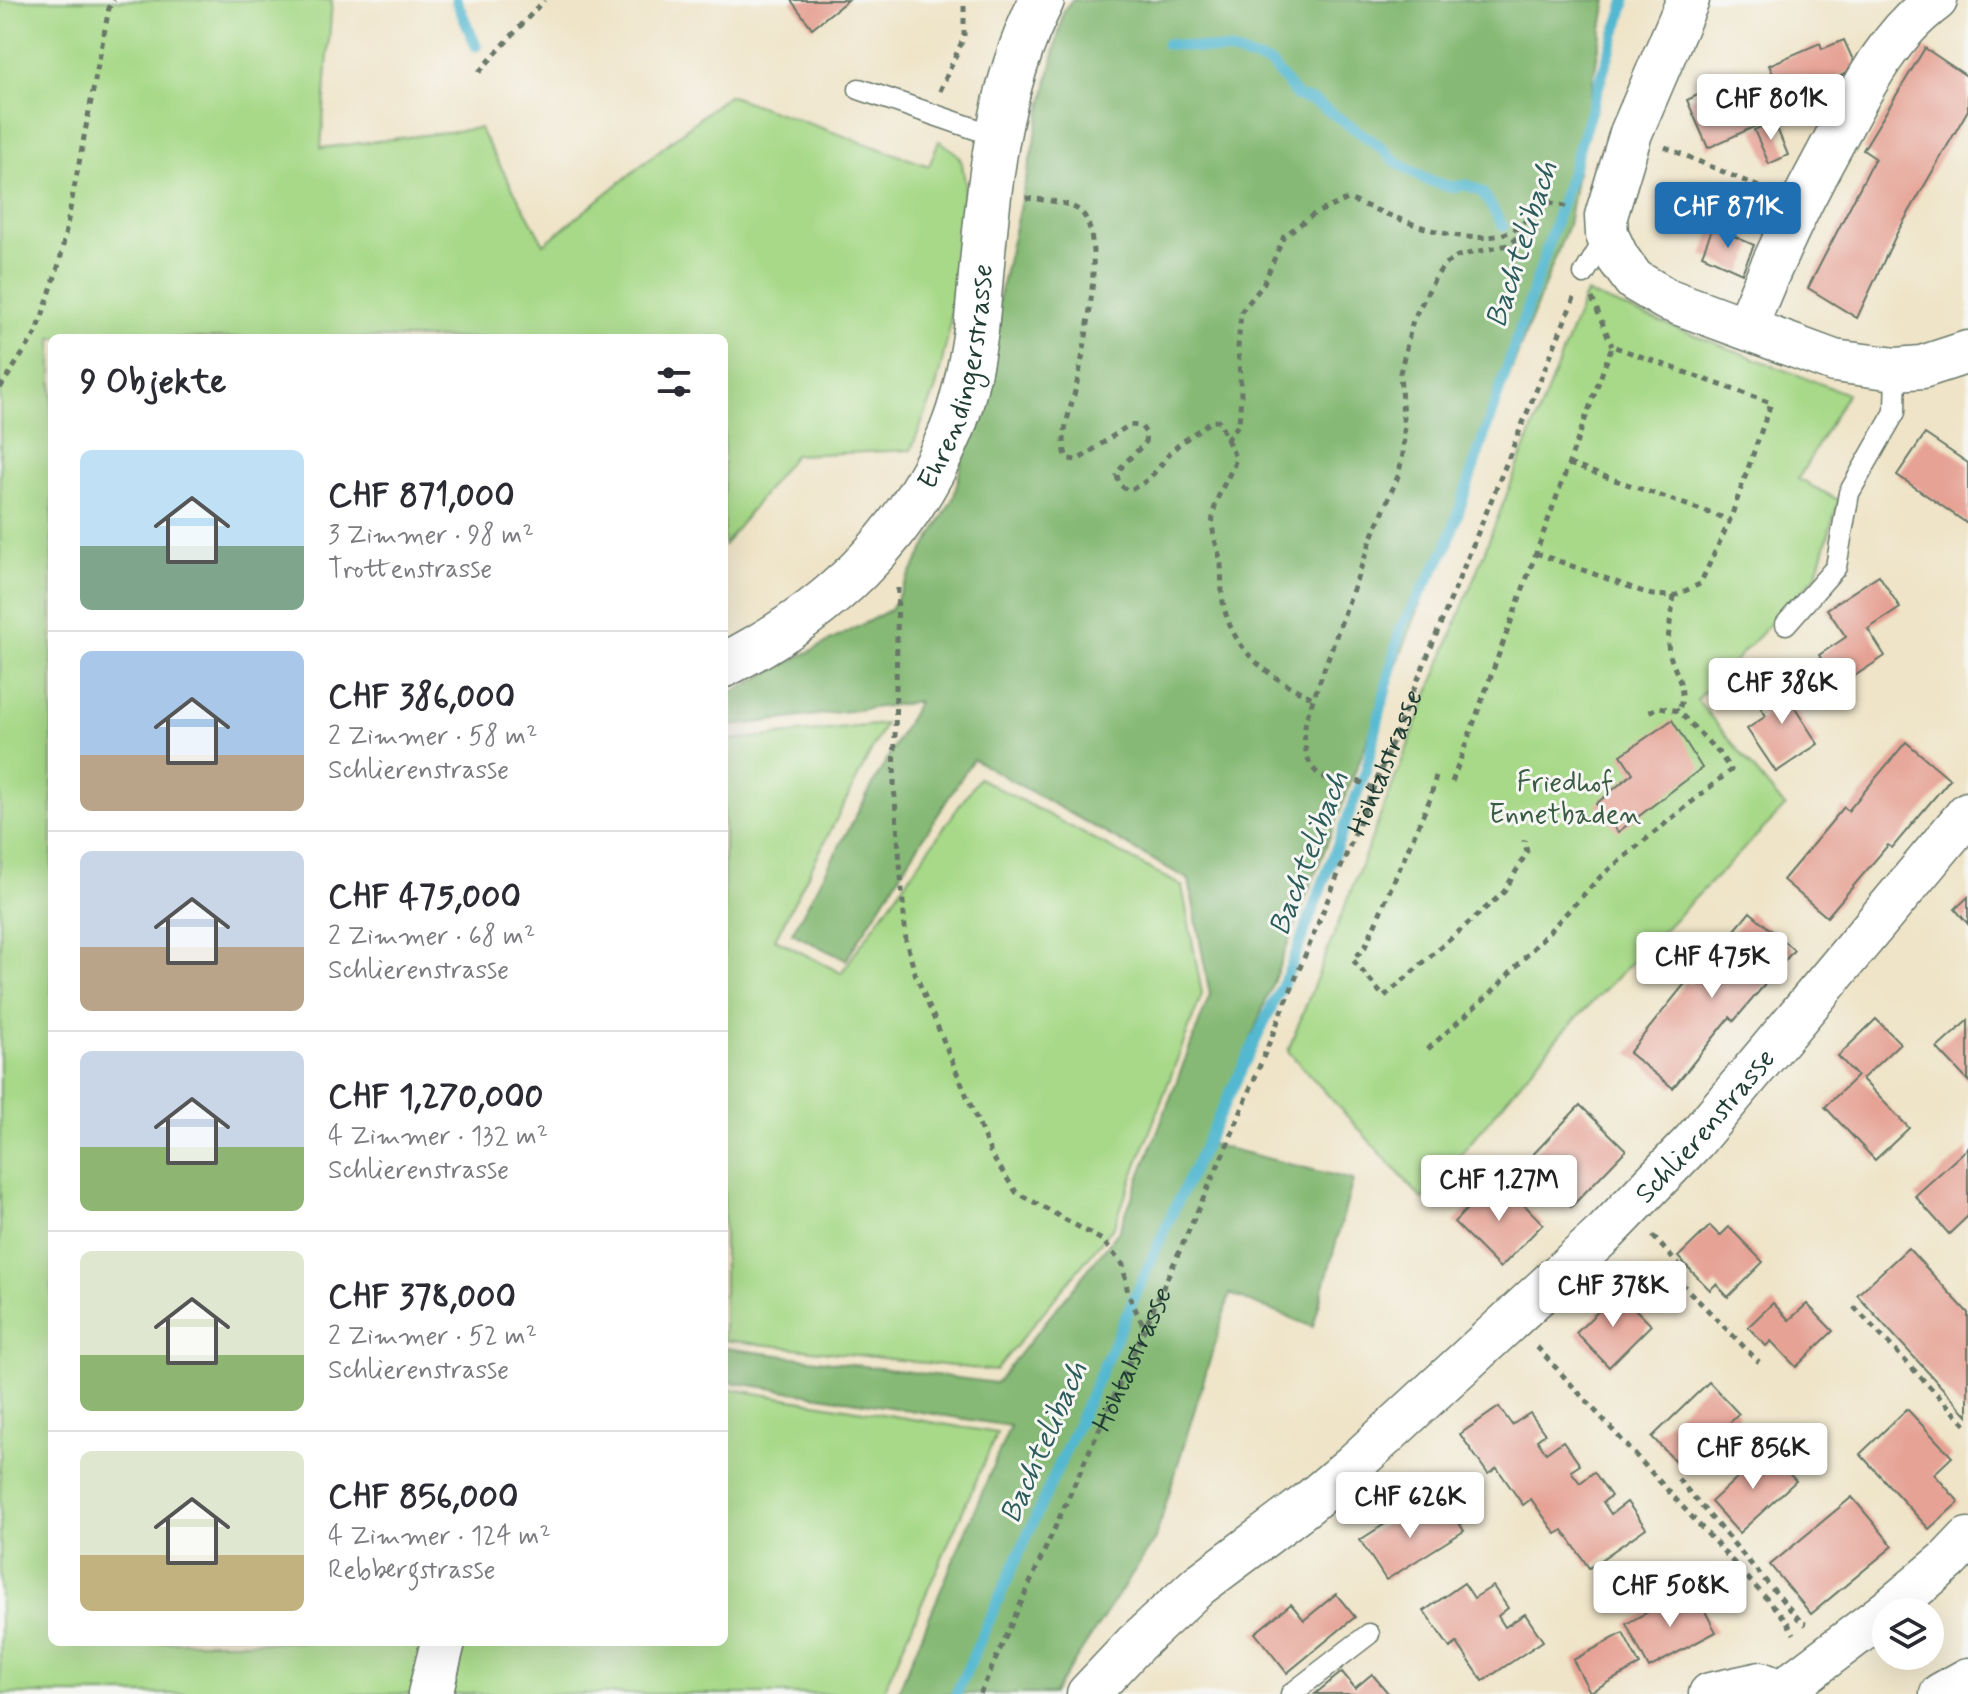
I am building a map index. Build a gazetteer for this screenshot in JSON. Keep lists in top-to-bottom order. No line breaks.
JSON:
{"streets":{"main road":["Ehrendingerstrasse"],"street":["Schlierenstrasse"],"path":["Höhtalstrasse"]},"water":["Bachtelibach"],"parks":["Friedhof Ennetbaden"],"page":{"price":["CHF 801K","CHF 871K","CHF 386K","CHF 475K","CHF 1.27M","CHF 378K","CHF 856K","CHF 626K","CHF 508K"],"heading":"9 Objekte","list":[{"name":"CHF 871,000","note":"3 Zimmer · 98 m² · Trottenstrasse"},{"name":"CHF 386,000","note":"2 Zimmer · 58 m² · Schlierenstrasse"},{"name":"CHF 475,000","note":"2 Zimmer · 68 m² · Schlierenstrasse"},{"name":"CHF 1,270,000","note":"4 Zimmer · 132 m² · Schlierenstrasse"},{"name":"CHF 378,000","note":"2 Zimmer · 52 m² · Schlierenstrasse"},{"name":"CHF 856,000","note":"4 Zimmer · 124 m² · Rebbergstrasse"}]}}
